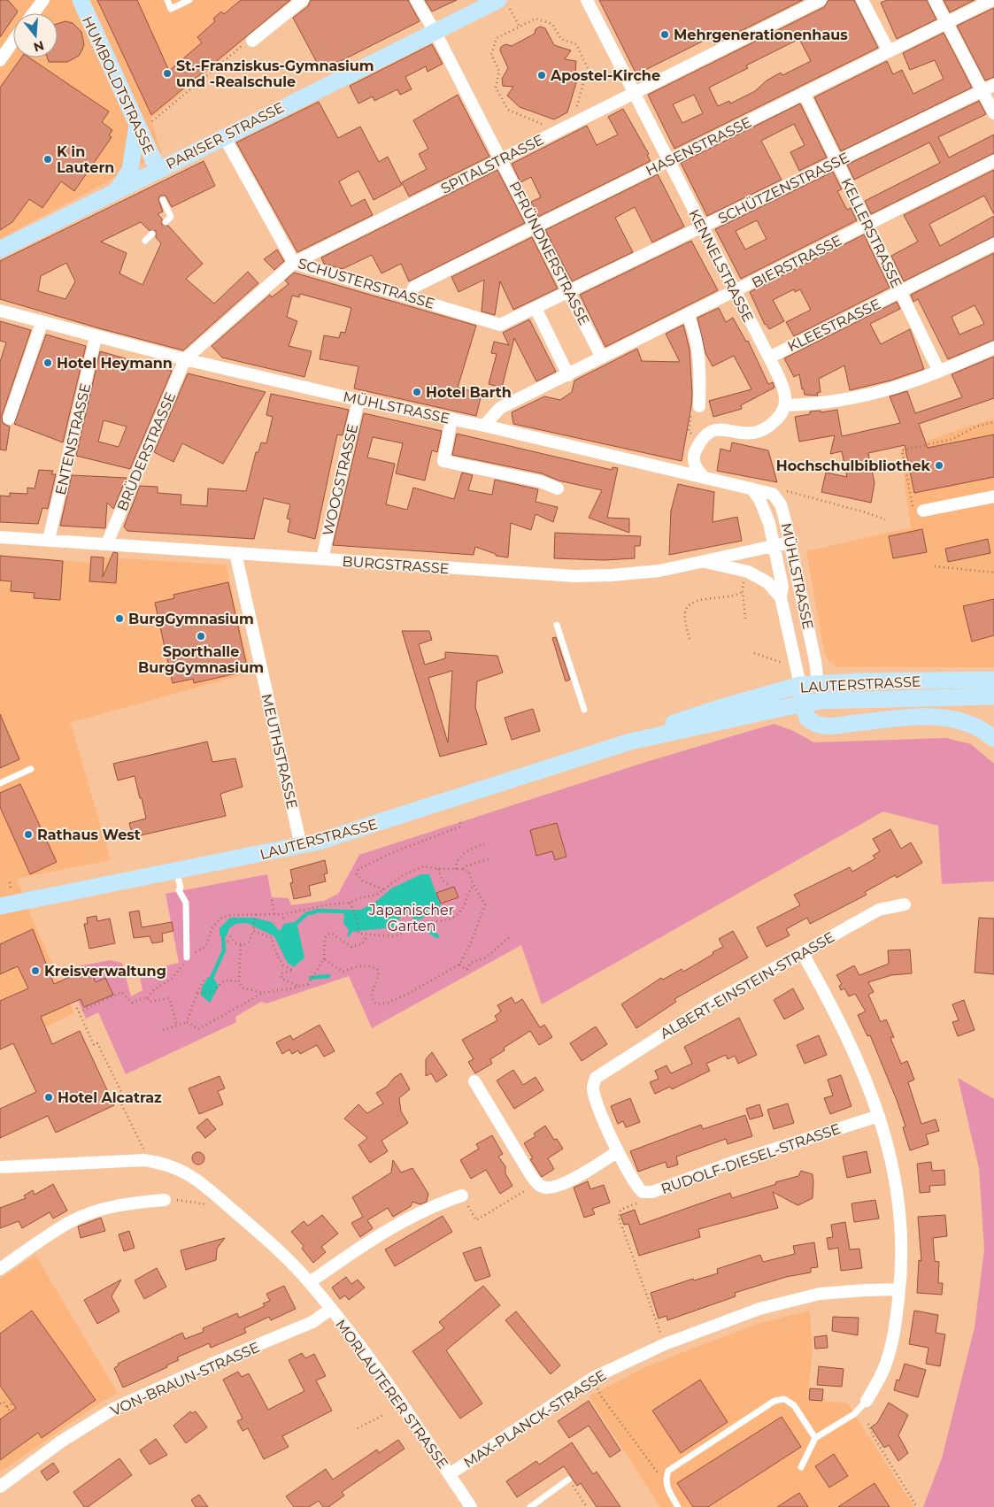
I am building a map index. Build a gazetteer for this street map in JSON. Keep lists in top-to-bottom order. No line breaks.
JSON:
{"streets":{"main road":["HUMBOLDTSTRASSE","PARISER STRASSE","LAUTERSTRASSE"],"street":["HASENSTRASSE","SPITALSTRASSE","SCHÜTZENSTRASSE","KELLERSTRASSE","PFRÜNDNERSTRASSE","BIERSTRASSE","KENNELSTRASSE","SCHUSTERSTRASSE","KLEESTRASSE","MÜHLSTRASSE","ENTENSTRASSE","BRÜDERSTRASSE","WOOGSTRASSE","BURGSTRASSE","MEUTHSTRASSE","ALBERT-EINSTEIN-STRASSE","RUDOLF-DIESEL-STRASSE","VON-BRAUN-STRASSE","MORLAUTERER STRASSE","MAX-PLANCK-STRASSE"]},"crossings":[["HUMBOLDTSTRASSE","PARISER STRASSE"],["PARISER STRASSE","PFRÜNDNERSTRASSE"],["PARISER STRASSE","SCHUSTERSTRASSE"],["HASENSTRASSE","KELLERSTRASSE"],["HASENSTRASSE","PFRÜNDNERSTRASSE"],["HASENSTRASSE","KENNELSTRASSE"],["HASENSTRASSE","SCHUSTERSTRASSE"],["SPITALSTRASSE","PFRÜNDNERSTRASSE"],["SPITALSTRASSE","KENNELSTRASSE"],["SPITALSTRASSE","SCHUSTERSTRASSE"],["SPITALSTRASSE","MÜHLSTRASSE"],["SPITALSTRASSE","BRÜDERSTRASSE"],["SCHÜTZENSTRASSE","KELLERSTRASSE"],["SCHÜTZENSTRASSE","PFRÜNDNERSTRASSE"],["SCHÜTZENSTRASSE","KENNELSTRASSE"],["SCHÜTZENSTRASSE","SCHUSTERSTRASSE"],["KELLERSTRASSE","BIERSTRASSE"],["KELLERSTRASSE","KLEESTRASSE"],["PFRÜNDNERSTRASSE","BIERSTRASSE"],["BIERSTRASSE","KENNELSTRASSE"],["BIERSTRASSE","MÜHLSTRASSE"],["KENNELSTRASSE","KLEESTRASSE"],["MÜHLSTRASSE","ENTENSTRASSE"],["MÜHLSTRASSE","BRÜDERSTRASSE"],["MÜHLSTRASSE","WOOGSTRASSE"],["MÜHLSTRASSE","BURGSTRASSE"],["MÜHLSTRASSE","LAUTERSTRASSE"],["ENTENSTRASSE","BURGSTRASSE"],["BRÜDERSTRASSE","BURGSTRASSE"],["WOOGSTRASSE","BURGSTRASSE"],["BURGSTRASSE","MEUTHSTRASSE"],["LAUTERSTRASSE","MEUTHSTRASSE"],["ALBERT-EINSTEIN-STRASSE","RUDOLF-DIESEL-STRASSE"],["VON-BRAUN-STRASSE","MORLAUTERER STRASSE"],["MORLAUTERER STRASSE","MAX-PLANCK-STRASSE"]],"parks":["Japanischer Garten"],"places":["Mehrgenerationenhaus","St.-Franziskus-Gymnasium und -Realschule","Apostel-Kirche","K in Lautern","Hotel Heymann","Hotel Barth","Hochschulbibliothek","BurgGymnasium","Sporthalle BurgGymnasium","Rathaus West","Kreisverwaltung","Hotel Alcatraz"],"north":"bottom"}
